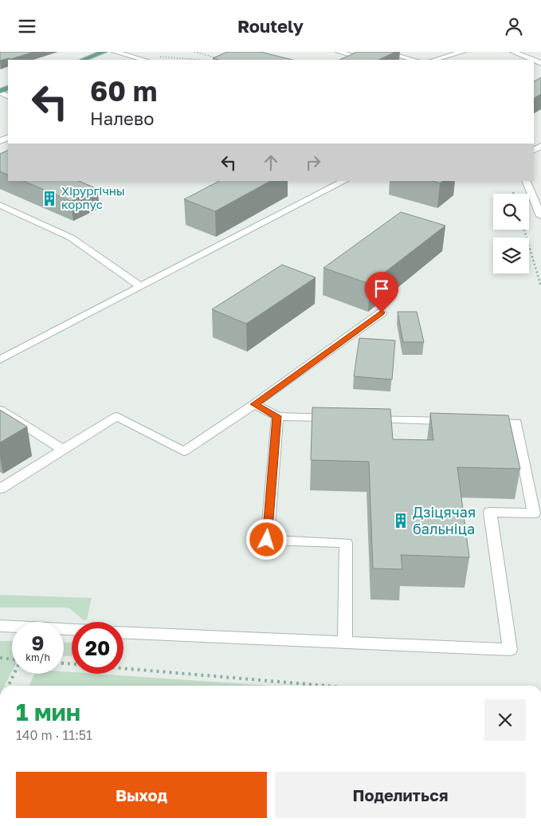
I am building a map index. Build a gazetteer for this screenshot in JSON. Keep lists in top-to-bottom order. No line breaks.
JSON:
{"places":{"building":["Хірургічны корпус","Дзіцячая бальніца"]},"page":{"header":"Routely","turn":["60 m","Налево"],"speed":"9 km/h","limit":"20","heading":["1 мин","140 m · 11:51"],"buttons":["Выход","Поделиться"]}}
